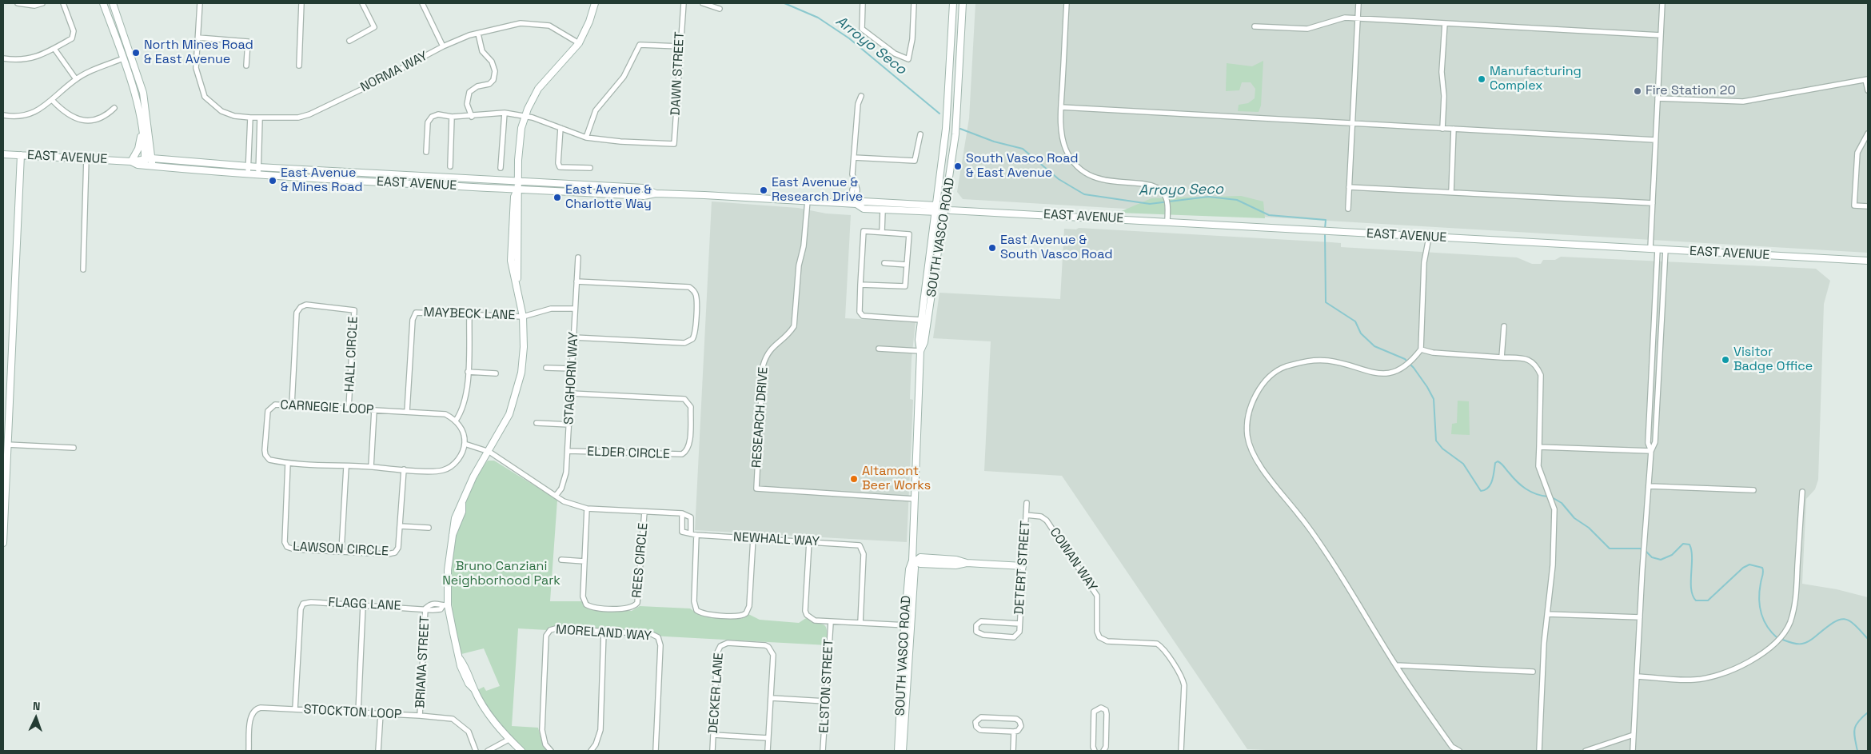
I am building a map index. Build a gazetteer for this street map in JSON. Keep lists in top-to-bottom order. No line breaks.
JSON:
{"streets":{"main road":["EAST AVENUE","SOUTH VASCO ROAD"],"street":["NORMA WAY","DAWN STREET","MAYBECK LANE","HALL CIRCLE","STAGHORN WAY","CARNEGIE LOOP","RESEARCH DRIVE","ELDER CIRCLE","NEWHALL WAY","LAWSON CIRCLE","COWAN WAY","REES CIRCLE","DETERT STREET","FLAGG LANE","MORELAND WAY","BRIANA STREET","ELSTON STREET","DECKER LANE","STOCKTON LOOP"]},"crossings":[["EAST AVENUE","SOUTH VASCO ROAD"],["EAST AVENUE","RESEARCH DRIVE"],["SOUTH VASCO ROAD","RESEARCH DRIVE"],["MAYBECK LANE","STAGHORN WAY"],["MAYBECK LANE","CARNEGIE LOOP"],["HALL CIRCLE","CARNEGIE LOOP"],["STAGHORN WAY","ELDER CIRCLE"],["CARNEGIE LOOP","LAWSON CIRCLE"],["COWAN WAY","DETERT STREET"],["FLAGG LANE","BRIANA STREET"],["FLAGG LANE","STOCKTON LOOP"],["BRIANA STREET","STOCKTON LOOP"]],"water":["Arroyo Seco"],"parks":["Bruno Canziani Neighborhood Park"],"places":["North Mines Road & East Avenue","Manufacturing Complex","Fire Station 20","South Vasco Road & East Avenue","East Avenue & Mines Road","East Avenue & Research Drive","East Avenue & Charlotte Way","East Avenue & South Vasco Road","Visitor Badge Office","Altamont Beer Works"],"north":"top"}
